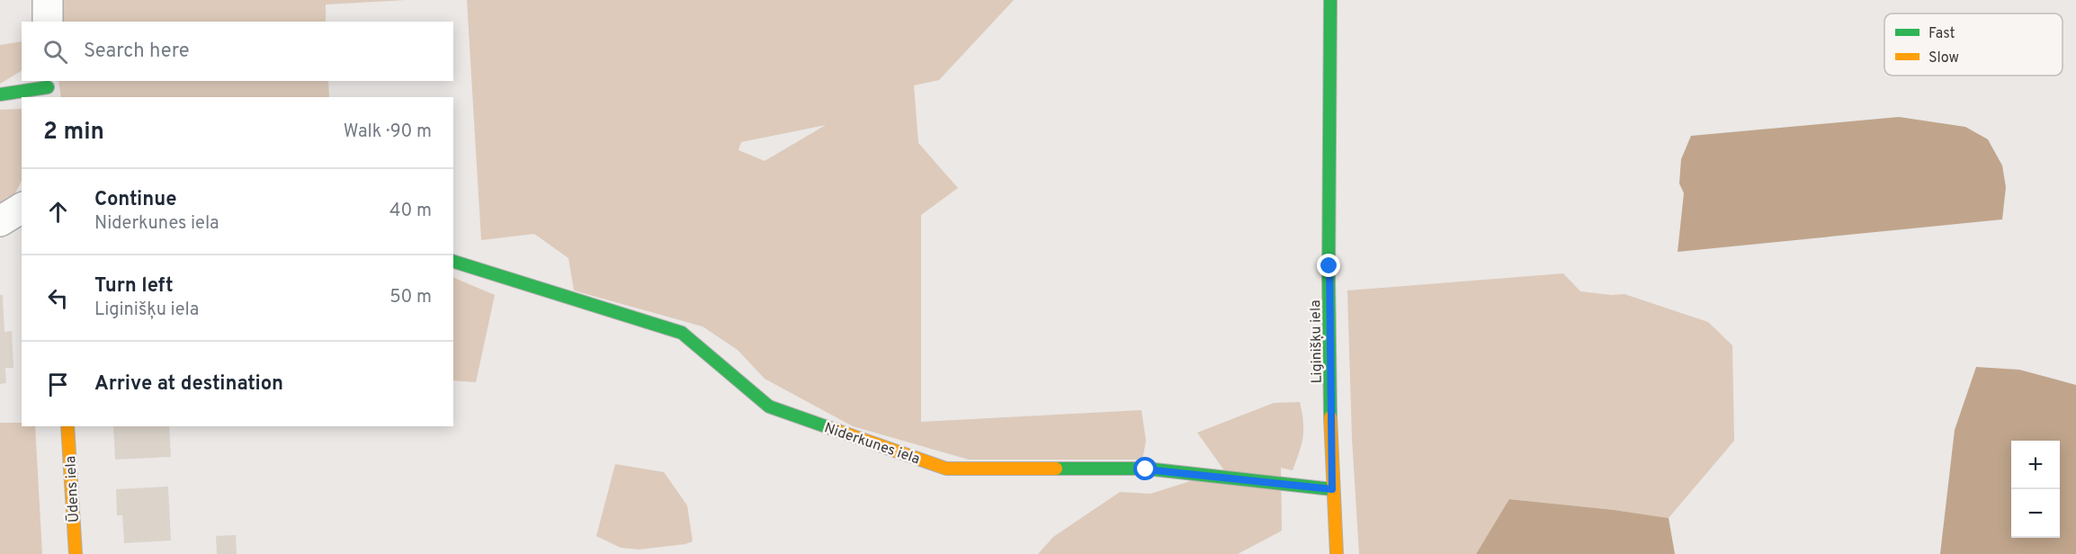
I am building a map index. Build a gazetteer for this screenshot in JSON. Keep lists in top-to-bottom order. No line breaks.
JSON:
{"streets":{"street":["Liginišķu iela","Niderkunes iela","Ūdens iela"]},"crossings":[["Liginišķu iela","Niderkunes iela"]],"legend":["Fast","Slow"],"page":{"search":"Search here","heading":["2 min","Walk · 90 m"],"list":[["Continue","Niderkunes iela","40 m"],["Turn left","Liginišķu iela","50 m"],"Arrive at destination"],"map_buttons":["+","−"]}}
